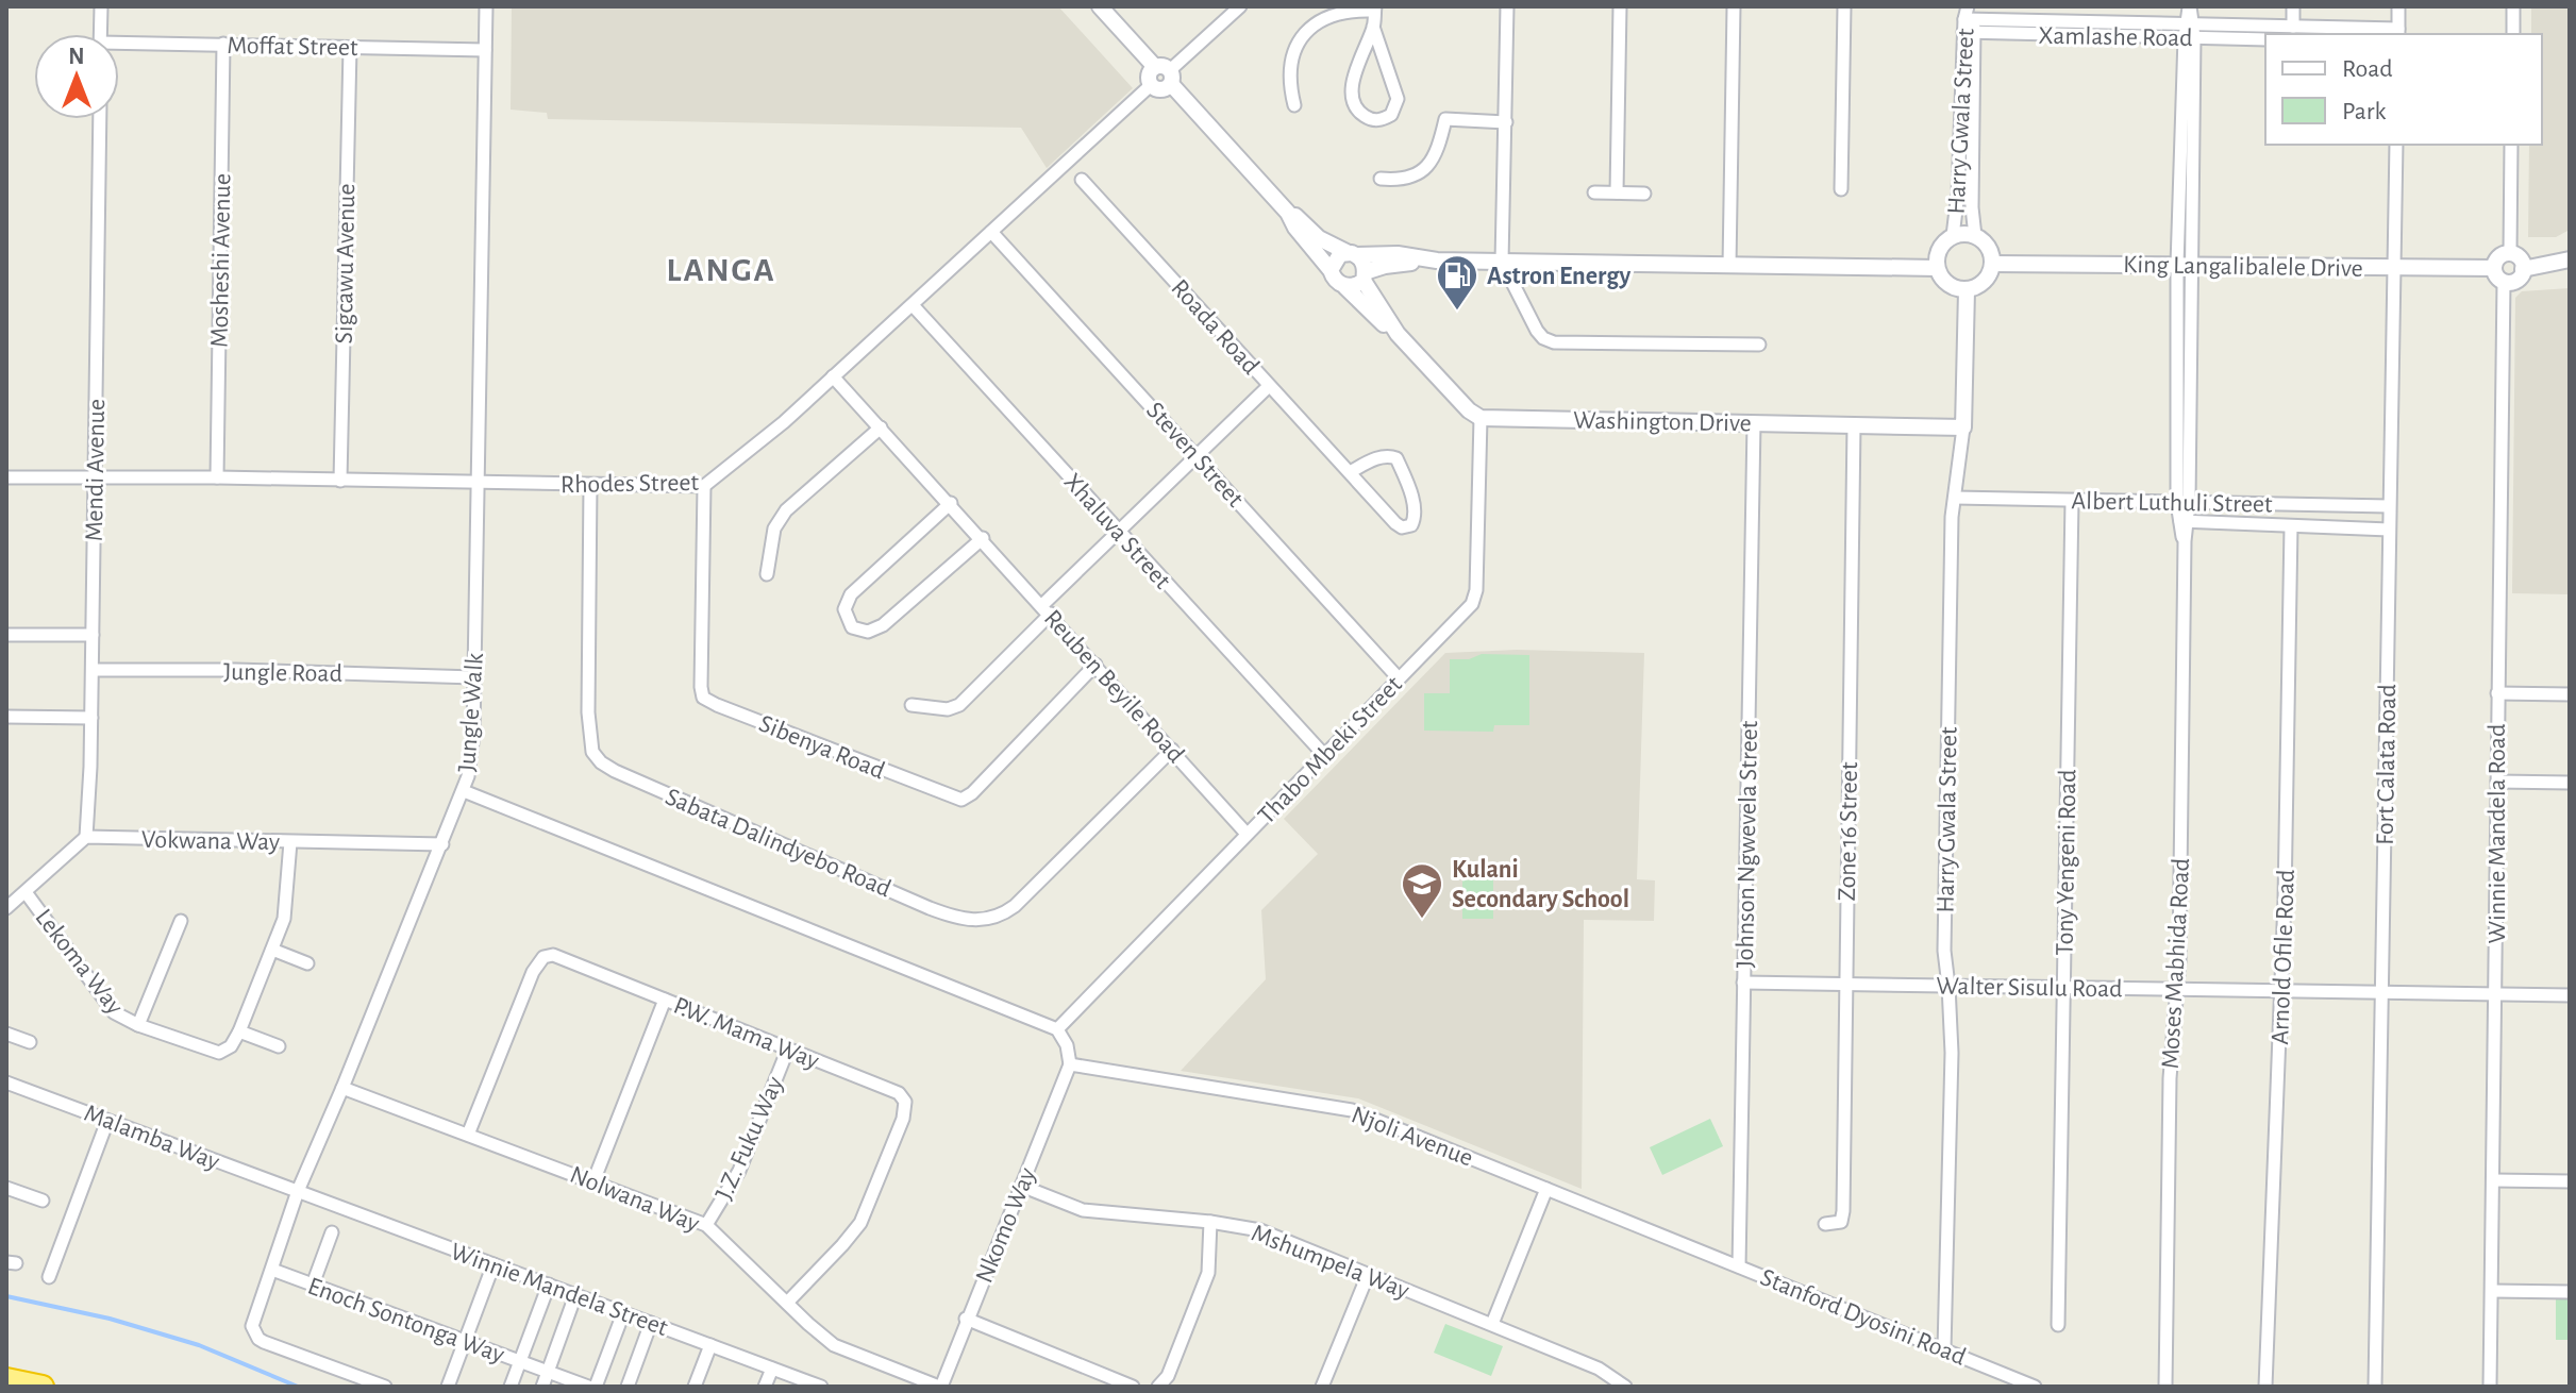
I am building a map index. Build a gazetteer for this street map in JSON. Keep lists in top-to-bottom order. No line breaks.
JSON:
{"streets":{"street":["Xamlashe Road","Moffat Street","Harry Gwala Street","Mosheshi Avenue","Sigcawu Avenue","King Langalibalele Drive","Roada Road","Washington Drive","Steven Street","Mendi Avenue","Rhodes Street","Albert Luthuli Street","Xhaluva Street","Jungle Road","Reuben Beyile Road","Jungle Walk","Sibenya Road","Thabo Mbeki Street","Fort Calata Road","Zone 16 Street","Winnie Mandela Road","Vokwana Way","Sabata Dalindyebo Road","Johnson Ngwevela Street","Tony Yengeni Road","Arnold Ofile Road","Lekoma Way","Moses Mabhida Road","Walter Sisulu Road","P.W. Mama Way","Njoli Avenue","Malamba Way","J.Z. Fuku Way","Nolwana Way","Nkomo Way","Mshumpela Way","Winnie Mandela Street","Stanford Dyosini Road","Enoch Sontonga Way"]},"crossings":[["Xamlashe Road","Harry Gwala Street"],["Xamlashe Road","Moses Mabhida Road"],["Moffat Street","Mosheshi Avenue"],["Moffat Street","Sigcawu Avenue"],["Moffat Street","Jungle Walk"],["Harry Gwala Street","King Langalibalele Drive"],["Harry Gwala Street","Washington Drive"],["Harry Gwala Street","Albert Luthuli Street"],["Harry Gwala Street","Walter Sisulu Road"],["Harry Gwala Street","Stanford Dyosini Road"],["Mosheshi Avenue","Rhodes Street"],["Sigcawu Avenue","Rhodes Street"],["King Langalibalele Drive","Fort Calata Road"],["King Langalibalele Drive","Winnie Mandela Road"],["King Langalibalele Drive","Moses Mabhida Road"],["Washington Drive","Thabo Mbeki Street"],["Washington Drive","Zone 16 Street"],["Washington Drive","Johnson Ngwevela Street"],["Steven Street","Rhodes Street"],["Steven Street","Thabo Mbeki Street"],["Mendi Avenue","Rhodes Street"],["Mendi Avenue","Jungle Road"],["Mendi Avenue","Vokwana Way"],["Rhodes Street","Xhaluva Street"],["Rhodes Street","Reuben Beyile Road"],["Rhodes Street","Jungle Walk"],["Rhodes Street","Sibenya Road"],["Rhodes Street","Sabata Dalindyebo Road"],["Albert Luthuli Street","Fort Calata Road"],["Albert Luthuli Street","Tony Yengeni Road"],["Albert Luthuli Street","Arnold Ofile Road"],["Albert Luthuli Street","Moses Mabhida Road"],["Xhaluva Street","Thabo Mbeki Street"],["Jungle Road","Jungle Walk"],["Reuben Beyile Road","Sibenya Road"],["Reuben Beyile Road","Thabo Mbeki Street"],["Reuben Beyile Road","Sabata Dalindyebo Road"],["Jungle Walk","Thabo Mbeki Street"],["Fort Calata Road","Walter Sisulu Road"],["Zone 16 Street","Walter Sisulu Road"],["Winnie Mandela Road","Walter Sisulu Road"],["Johnson Ngwevela Street","Walter Sisulu Road"],["Johnson Ngwevela Street","Njoli Avenue"],["Johnson Ngwevela Street","Stanford Dyosini Road"],["Tony Yengeni Road","Walter Sisulu Road"],["Arnold Ofile Road","Walter Sisulu Road"],["Moses Mabhida Road","Walter Sisulu Road"],["P.W. Mama Way","J.Z. Fuku Way"],["P.W. Mama Way","Nolwana Way"],["Njoli Avenue","Nkomo Way"],["Njoli Avenue","Stanford Dyosini Road"],["Malamba Way","Winnie Mandela Street"],["J.Z. Fuku Way","Nolwana Way"],["Nolwana Way","Nkomo Way"],["Nkomo Way","Mshumpela Way"]],"districts":["LANGA"],"places":{"fuel station":["Astron Energy"],"school or university":["Kulani Secondary School"]},"legend":["Road","Park"],"north":"top"}
